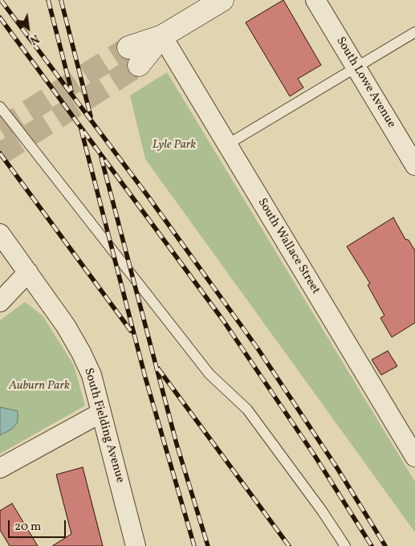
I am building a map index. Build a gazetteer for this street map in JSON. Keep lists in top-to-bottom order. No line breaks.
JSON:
{"streets":{"street":["South Lowe Avenue","South Wallace Street","South Fielding Avenue"]},"parks":["Lyle Park","Auburn Park"],"scale_bar":"20 m","north":"bottom right"}
